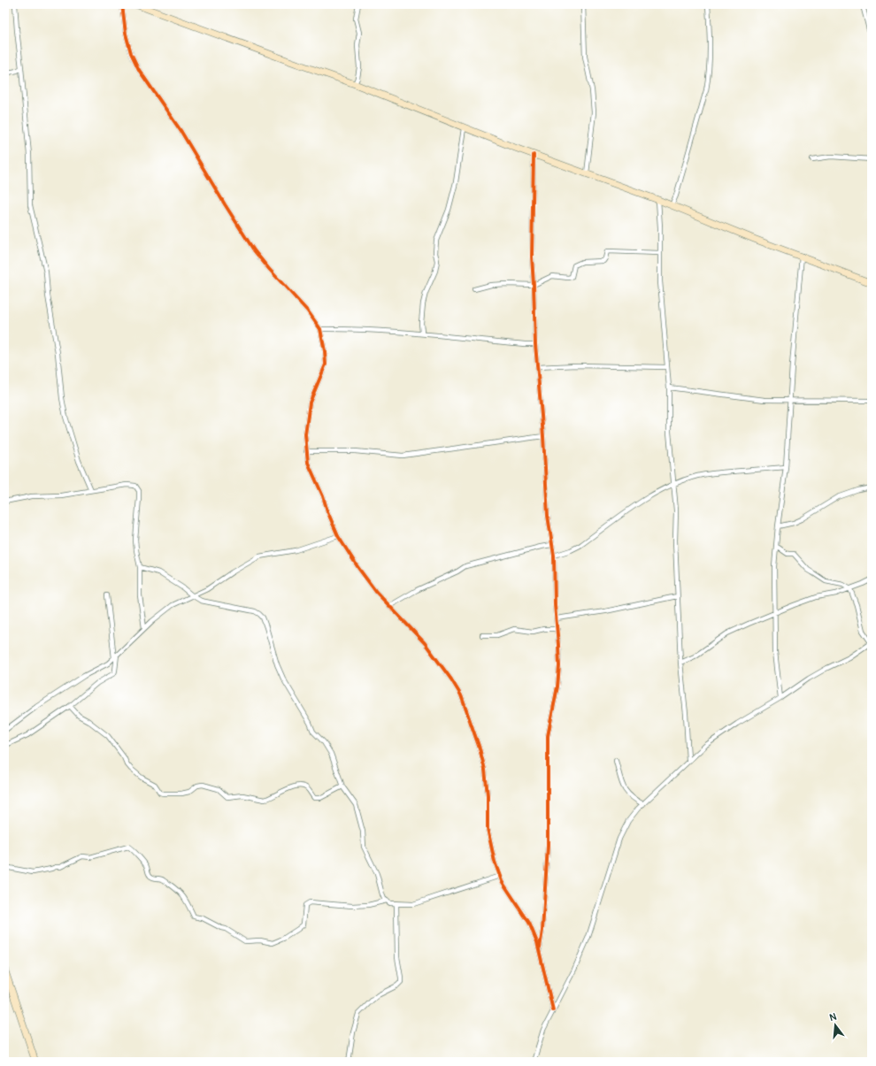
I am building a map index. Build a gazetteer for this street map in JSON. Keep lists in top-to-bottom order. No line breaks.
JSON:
{"north":"top"}
